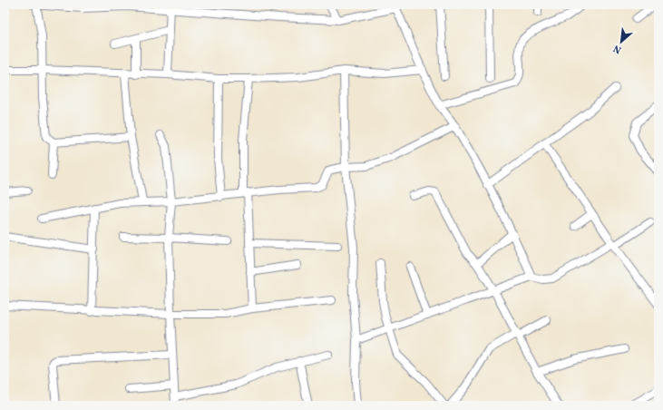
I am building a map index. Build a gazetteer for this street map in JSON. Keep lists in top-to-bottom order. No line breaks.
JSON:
{"north":"bottom left"}
